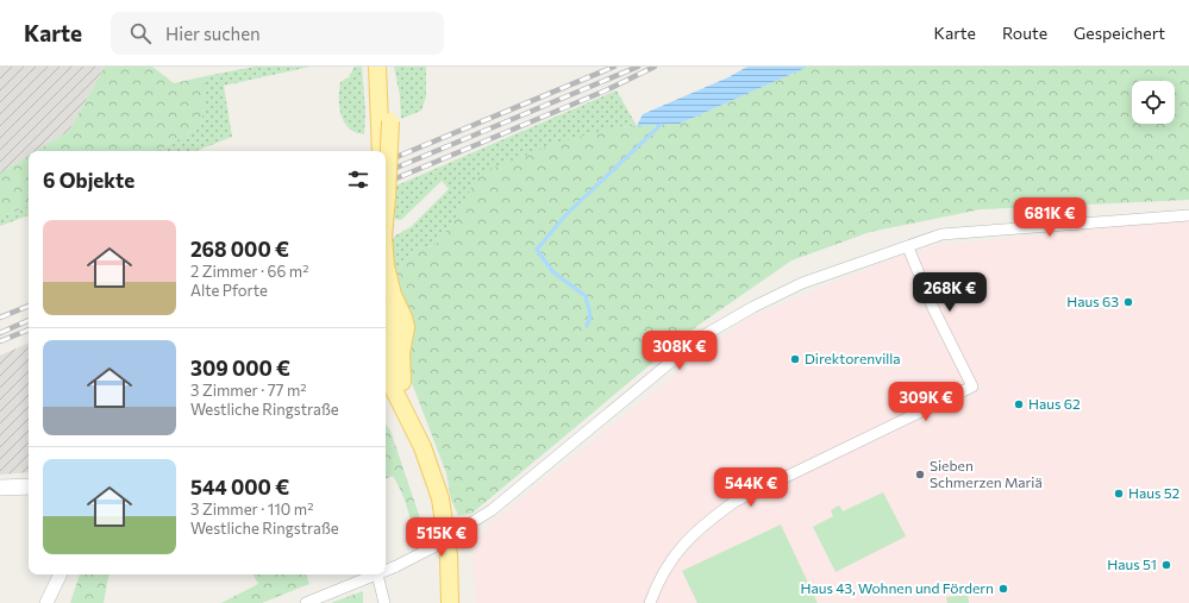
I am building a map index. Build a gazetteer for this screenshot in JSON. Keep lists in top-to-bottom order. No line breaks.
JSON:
{"places":["Haus 63","Direktorenvilla","Haus 62","Sieben Schmerzen Mariä","Haus 52","Haus 51","Haus 43, Wohnen und Fördern"],"page":{"header":"Karte","search":"Hier suchen","nav":["Karte","Route","Gespeichert"],"heading":"6 Objekte","price":["681K €","268K €","308K €","309K €","544K €","515K €"],"list":[{"name":"268 000 €","note":"2 Zimmer · 66 m² · Alte Pforte"},{"name":"309 000 €","note":"3 Zimmer · 77 m² · Westliche Ringstraße"},{"name":"544 000 €","note":"3 Zimmer · 110 m² · Westliche Ringstraße"}]}}
